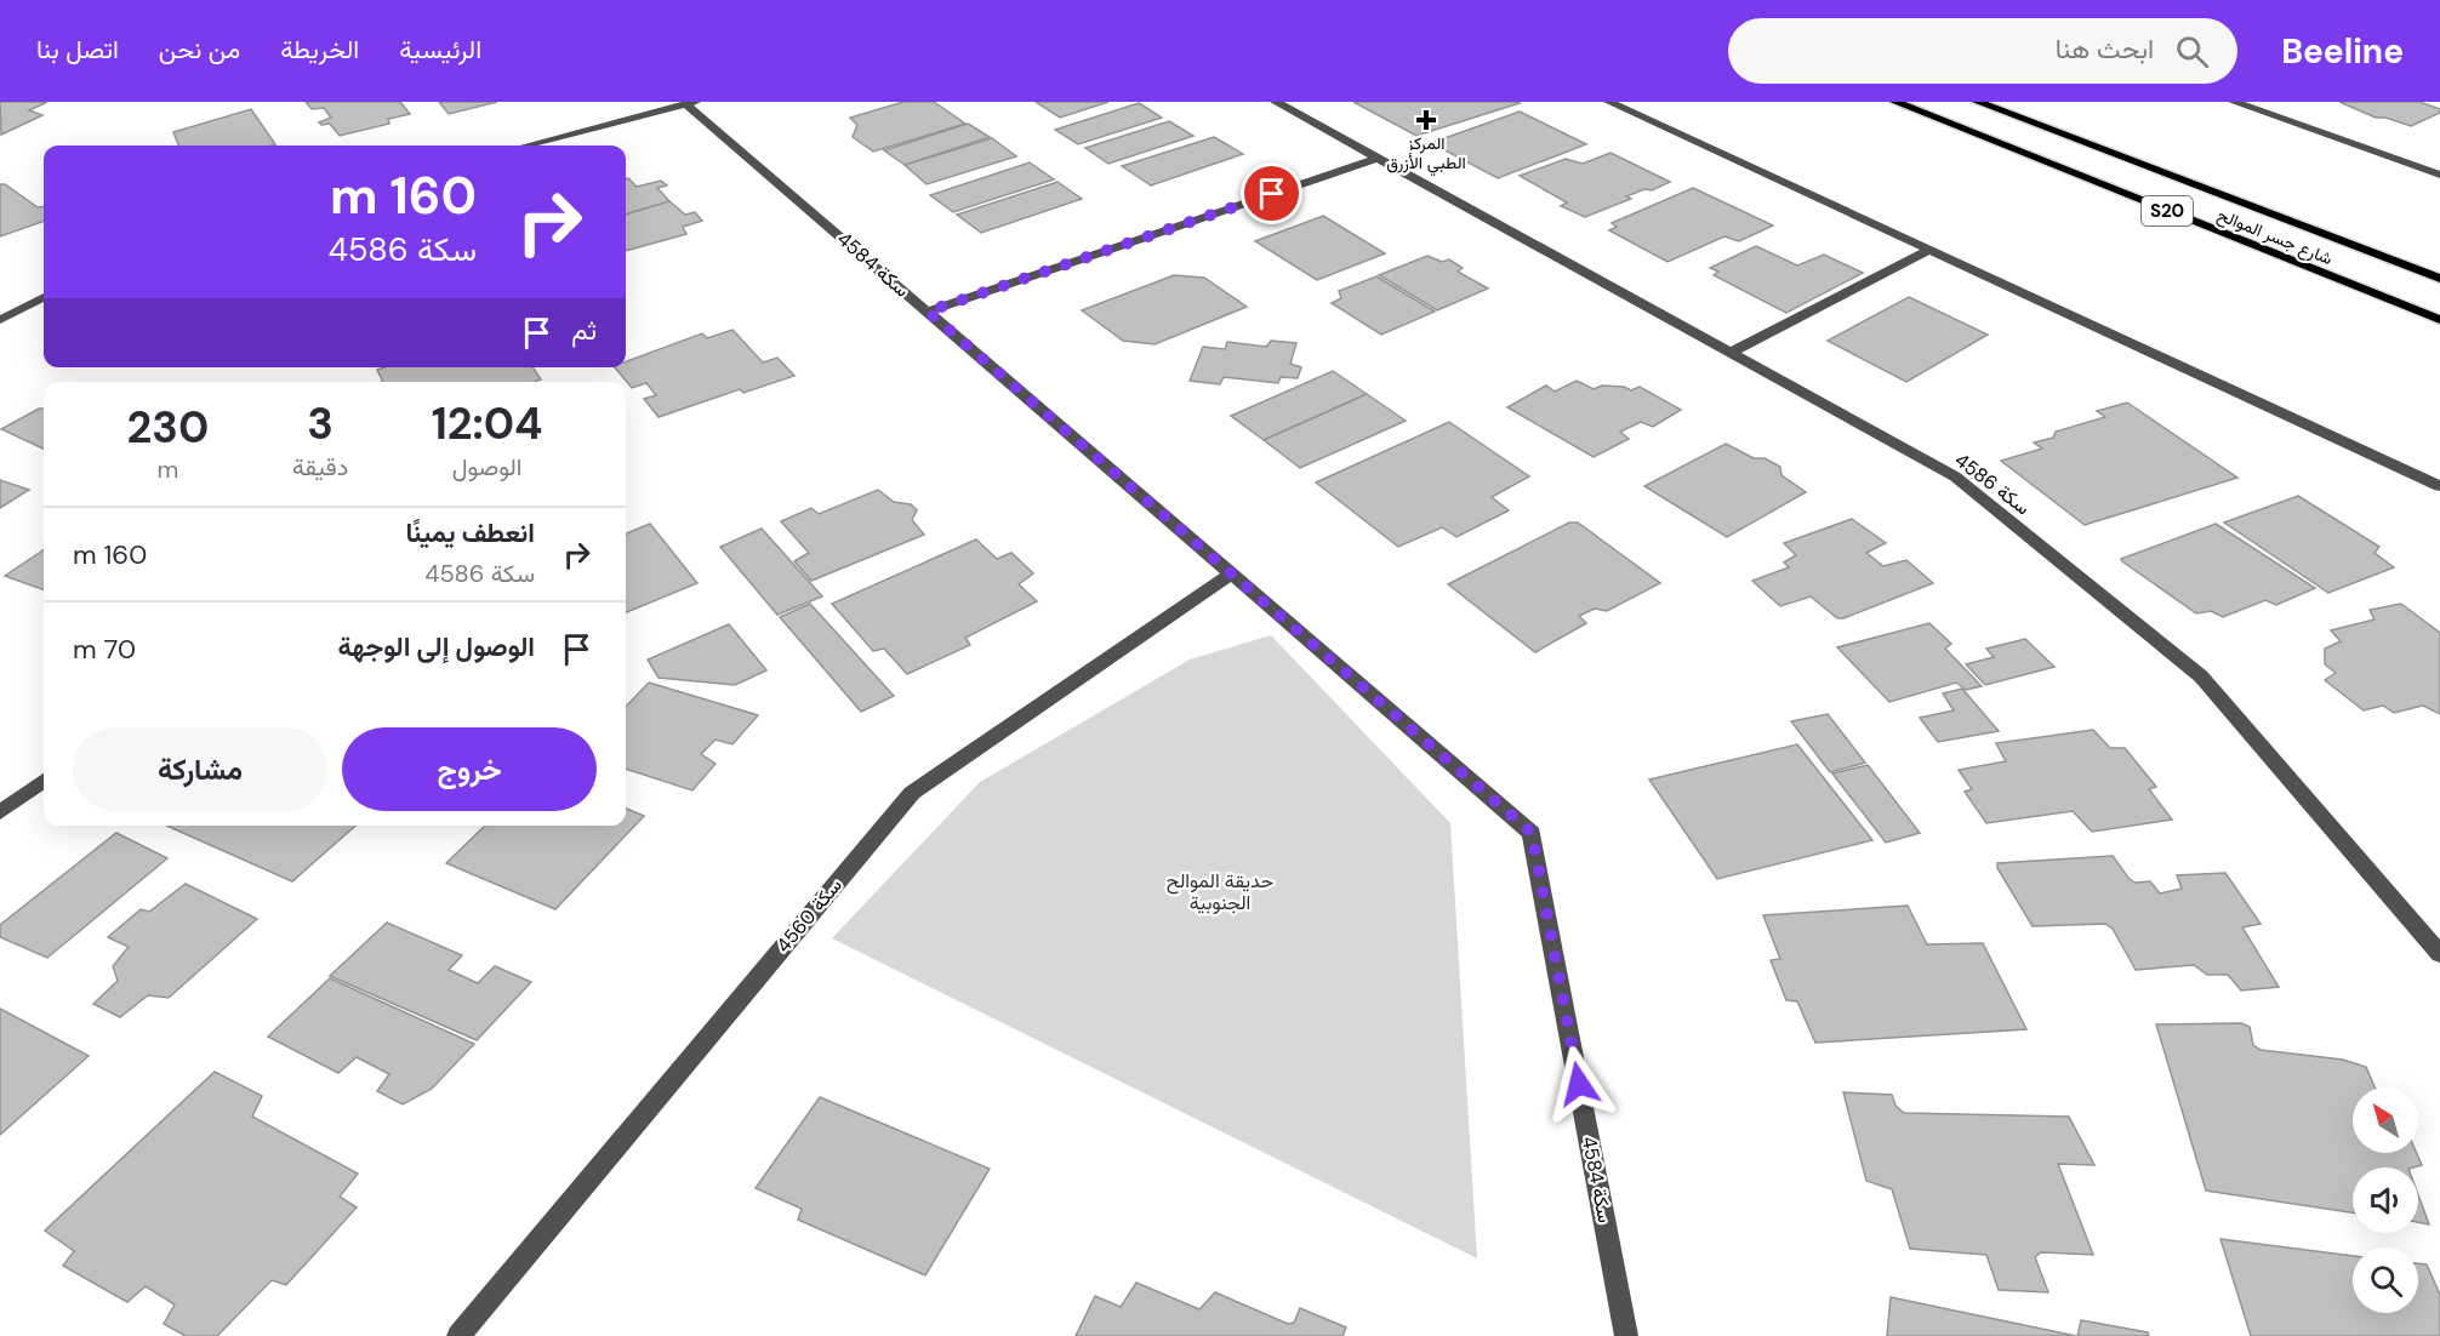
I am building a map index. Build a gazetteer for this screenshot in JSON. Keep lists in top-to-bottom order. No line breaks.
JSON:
{"streets":{"main road":["S20","شارع جسر الموالح"],"street":["سكة 4584","سكة 4586","سكة 4560"]},"crossings":[["سكة 4584","سكة 4560"]],"parks":["حديقة الموالح الجنوبية"],"places":{"health":["المركز الطبي الأزرق"]},"north":"top left","page":{"header":"Beeline","search":"ابحث هنا","nav":["الرئيسية","الخريطة","من نحن","اتصل بنا"],"turn":["160 m","سكة 4586"],"then":"ثم","eta":["12:04","الوصول","3","دقيقة","230","m"],"list":[{"name":"انعطف يمينًا","note":"سكة 4586","value":"160 m"},{"name":"الوصول إلى الوجهة","value":"70 m"}],"buttons":["خروج","مشاركة"]}}
